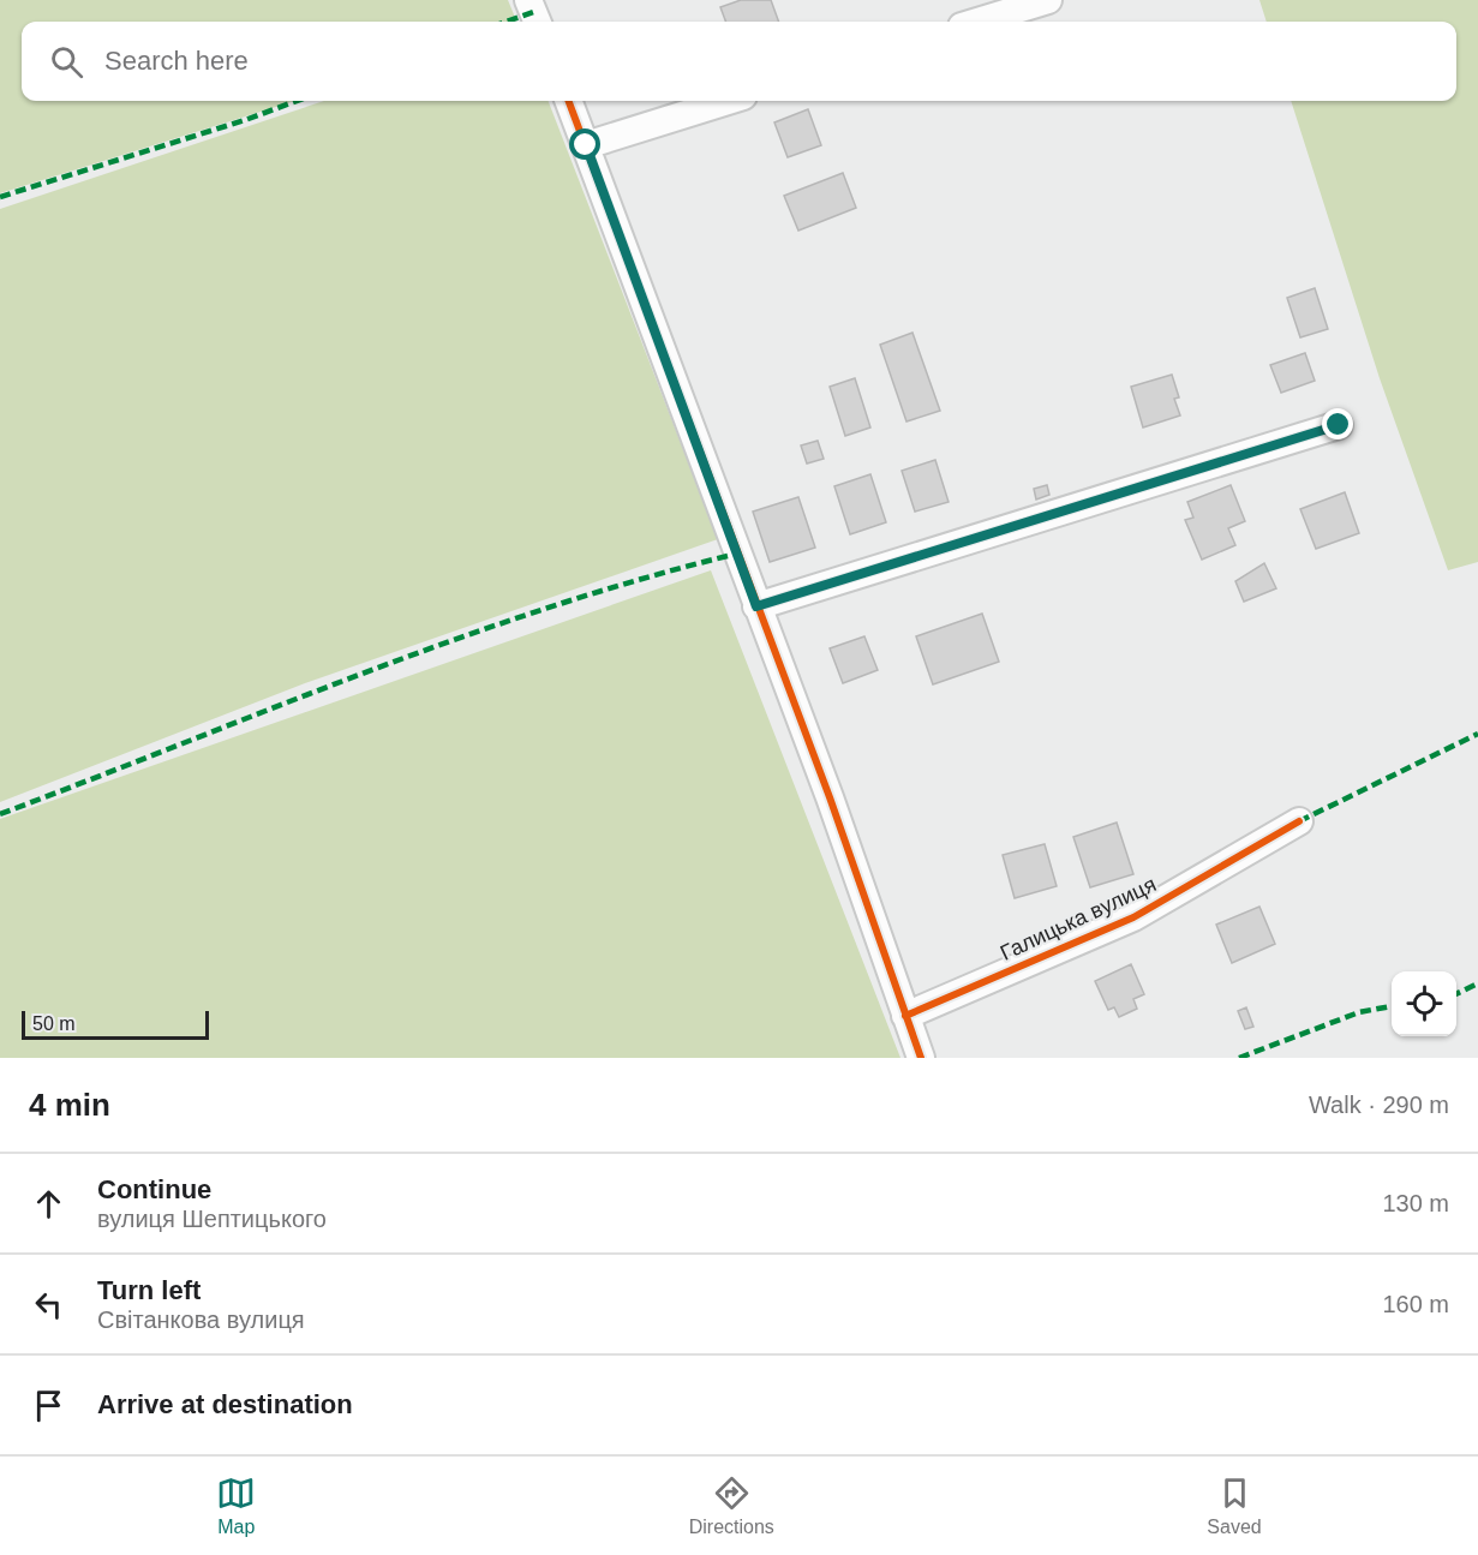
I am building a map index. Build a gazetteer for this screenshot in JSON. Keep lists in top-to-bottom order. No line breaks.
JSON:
{"streets":{"street":["Галицька вулиця"]},"scale_bar":"50 m","page":{"search":"Search here","scale":"50 m","heading":["4 min","Walk · 290 m"],"list":[["Continue","вулиця Шептицького","130 m"],["Turn left","Світанкова вулиця","160 m"],"Arrive at destination"],"nav":["Map","Directions","Saved"]}}
